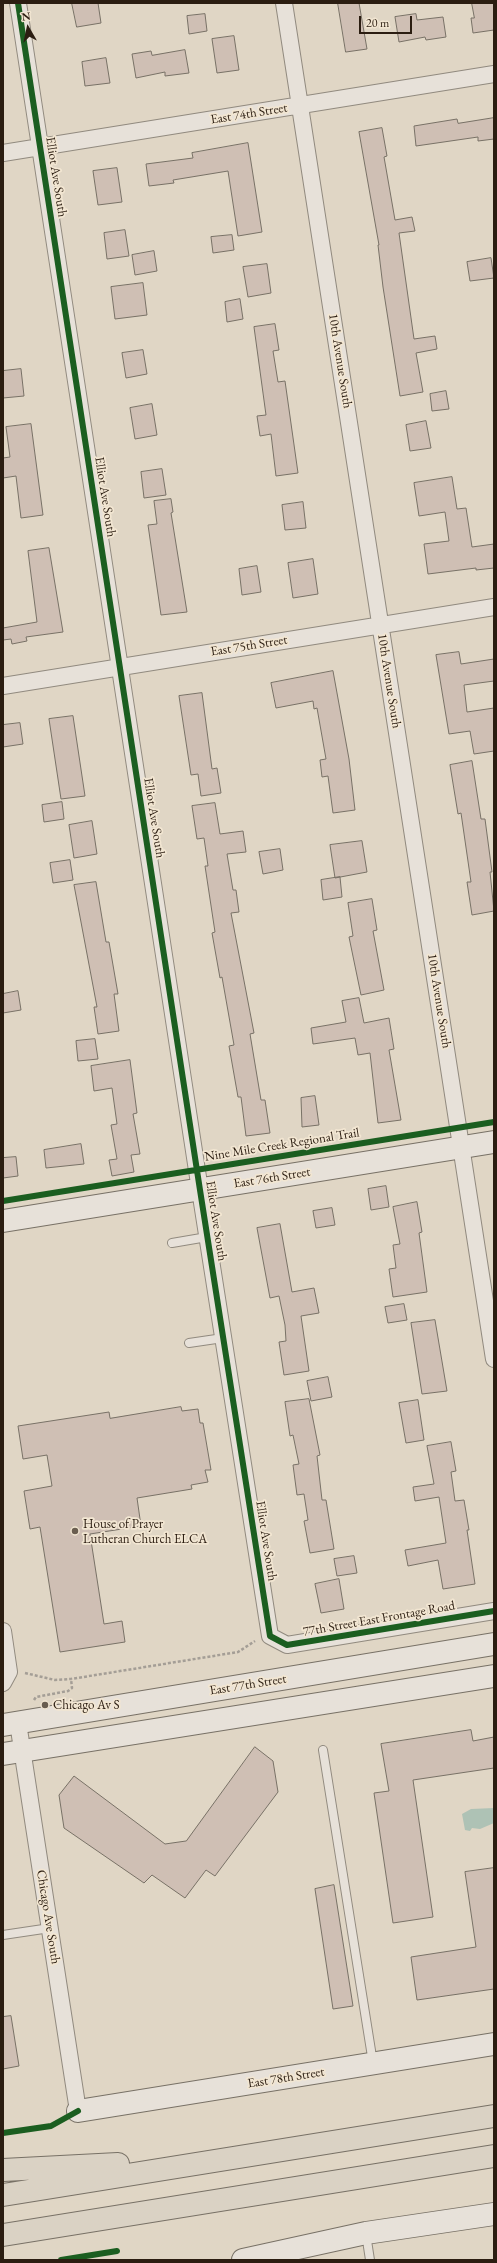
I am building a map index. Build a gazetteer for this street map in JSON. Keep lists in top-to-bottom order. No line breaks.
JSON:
{"streets":{"street":["East 74th Street","Elliot Ave South","10th Avenue South","East 75th Street","East 76th Street","77th Street East Frontage Road","East 77th Street","Chicago Ave South","East 78th Street"],"cycle path":["Nine Mile Creek Regional Trail"]},"crossings":[["East 74th Street","Elliot Ave South"],["East 74th Street","10th Avenue South"],["Elliot Ave South","East 75th Street"],["Elliot Ave South","East 76th Street"],["Elliot Ave South","77th Street East Frontage Road"],["10th Avenue South","East 75th Street"],["10th Avenue South","East 76th Street"],["East 77th Street","Chicago Ave South"],["Chicago Ave South","East 78th Street"]],"places":["House of Prayer Lutheran Church ELCA","Chicago Av S"],"scale_bar":"20 m","north":"top"}
